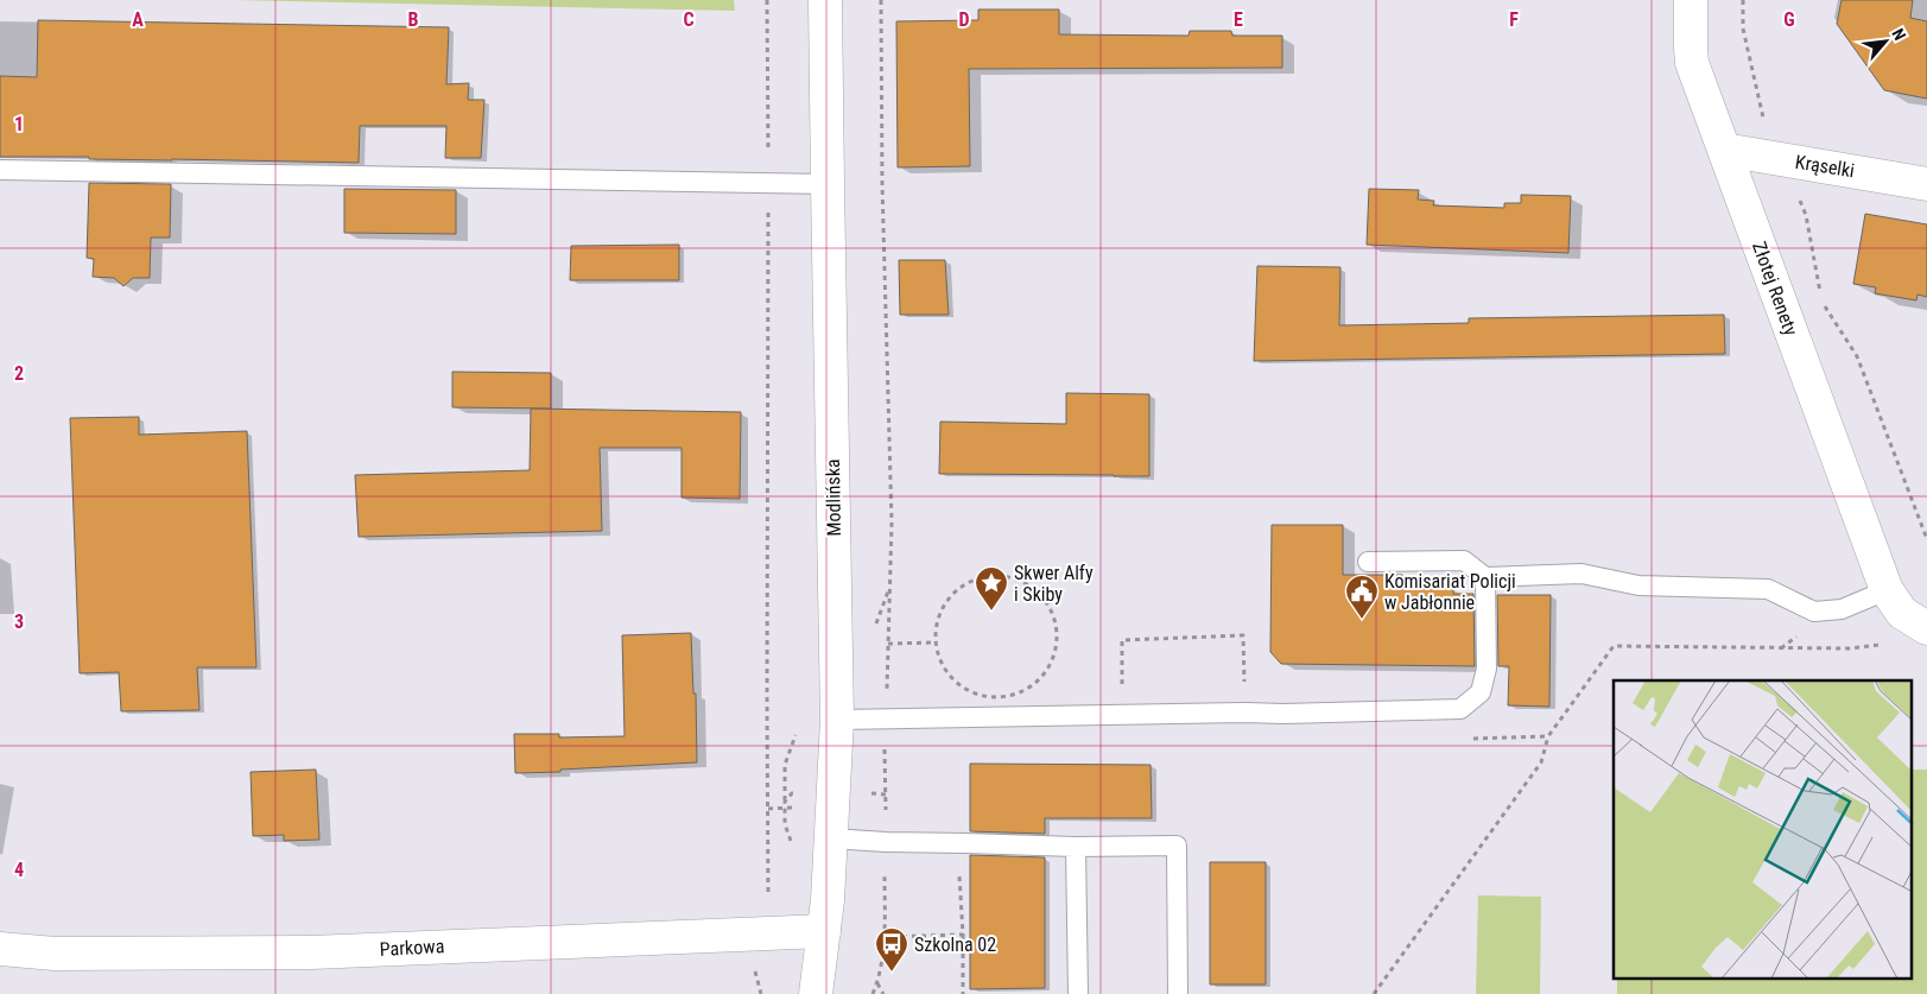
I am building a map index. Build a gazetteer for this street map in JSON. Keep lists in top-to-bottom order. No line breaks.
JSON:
{"streets":{"street":["Krąselki","Złotej Renety","Modlińska","Parkowa"]},"crossings":[["Krąselki","Złotej Renety"],["Modlińska","Parkowa"]],"places":{"place":["Skwer Alfy i Skiby"],"public building":["Komisariat Policji w Jabłonnie"],"bus stop":["Szkolna 02"]},"north":"top right","grid":{"columns":["A","B","C","D","E","F","G"],"rows":["1","2","3","4"]}}
